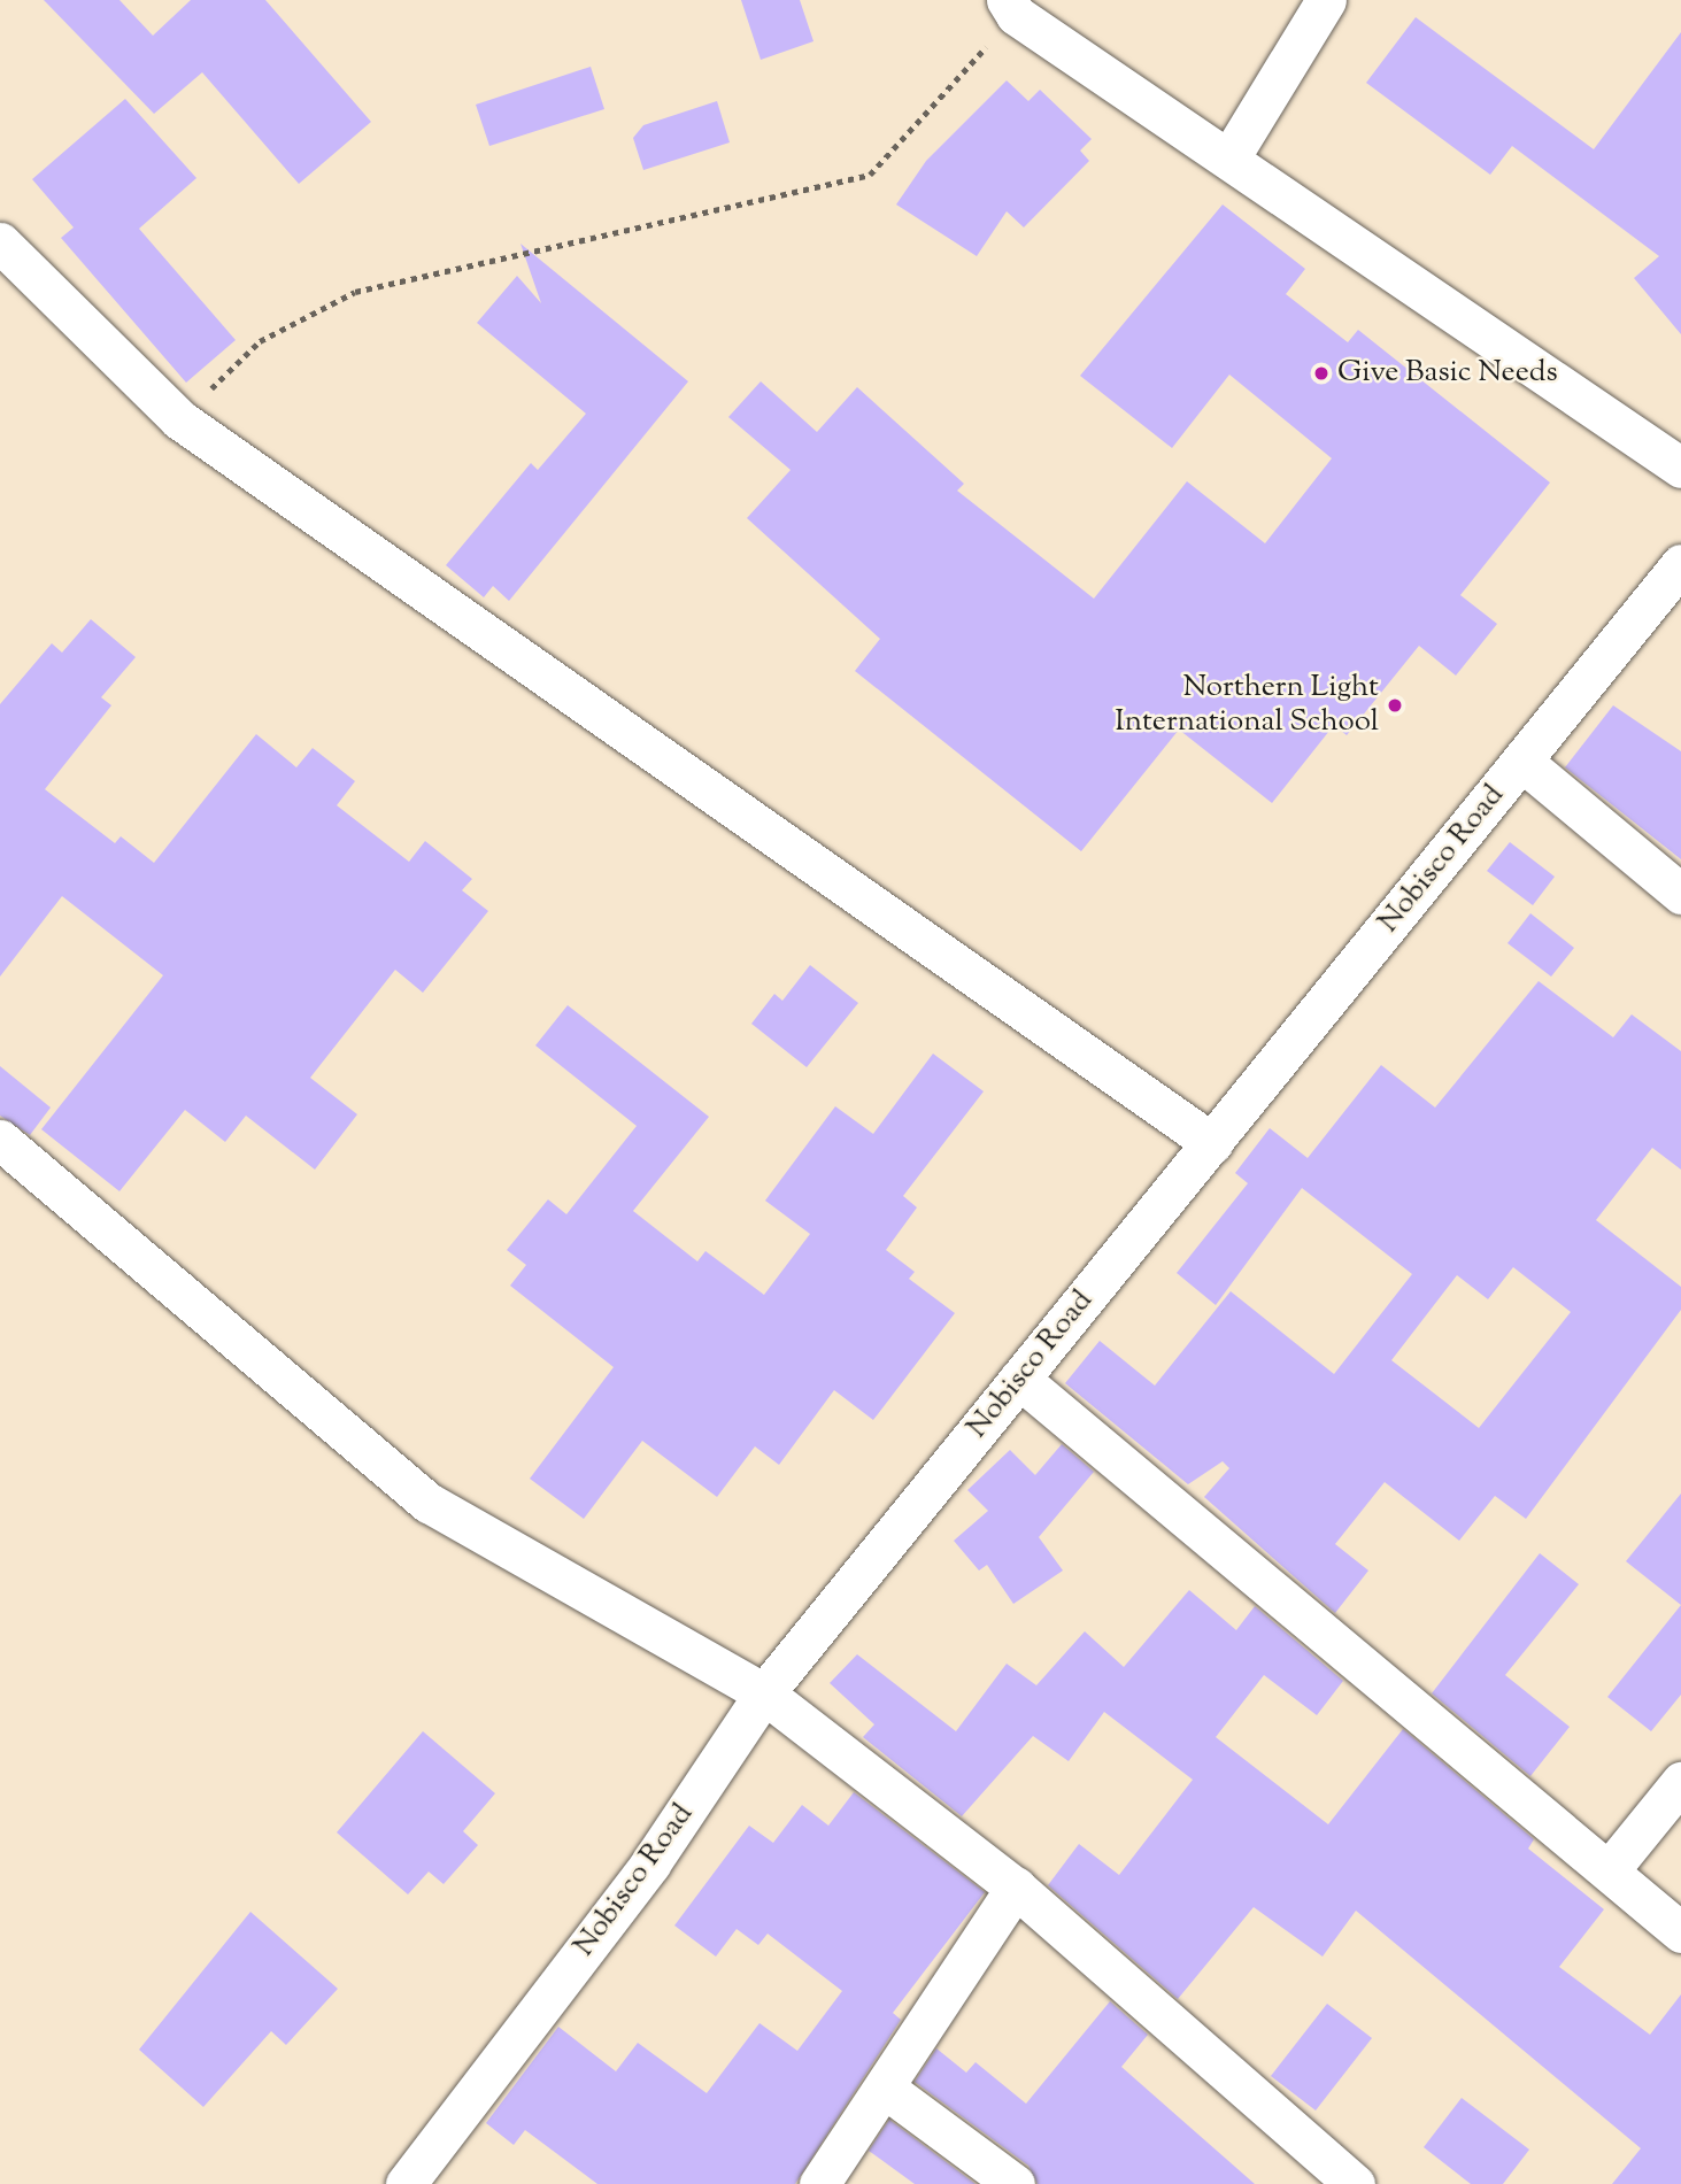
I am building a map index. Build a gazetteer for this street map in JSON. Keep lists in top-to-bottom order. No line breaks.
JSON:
{"streets":{"street":["Nobisco Road"]},"places":["Give Basic Needs","Northern Light International School"]}
